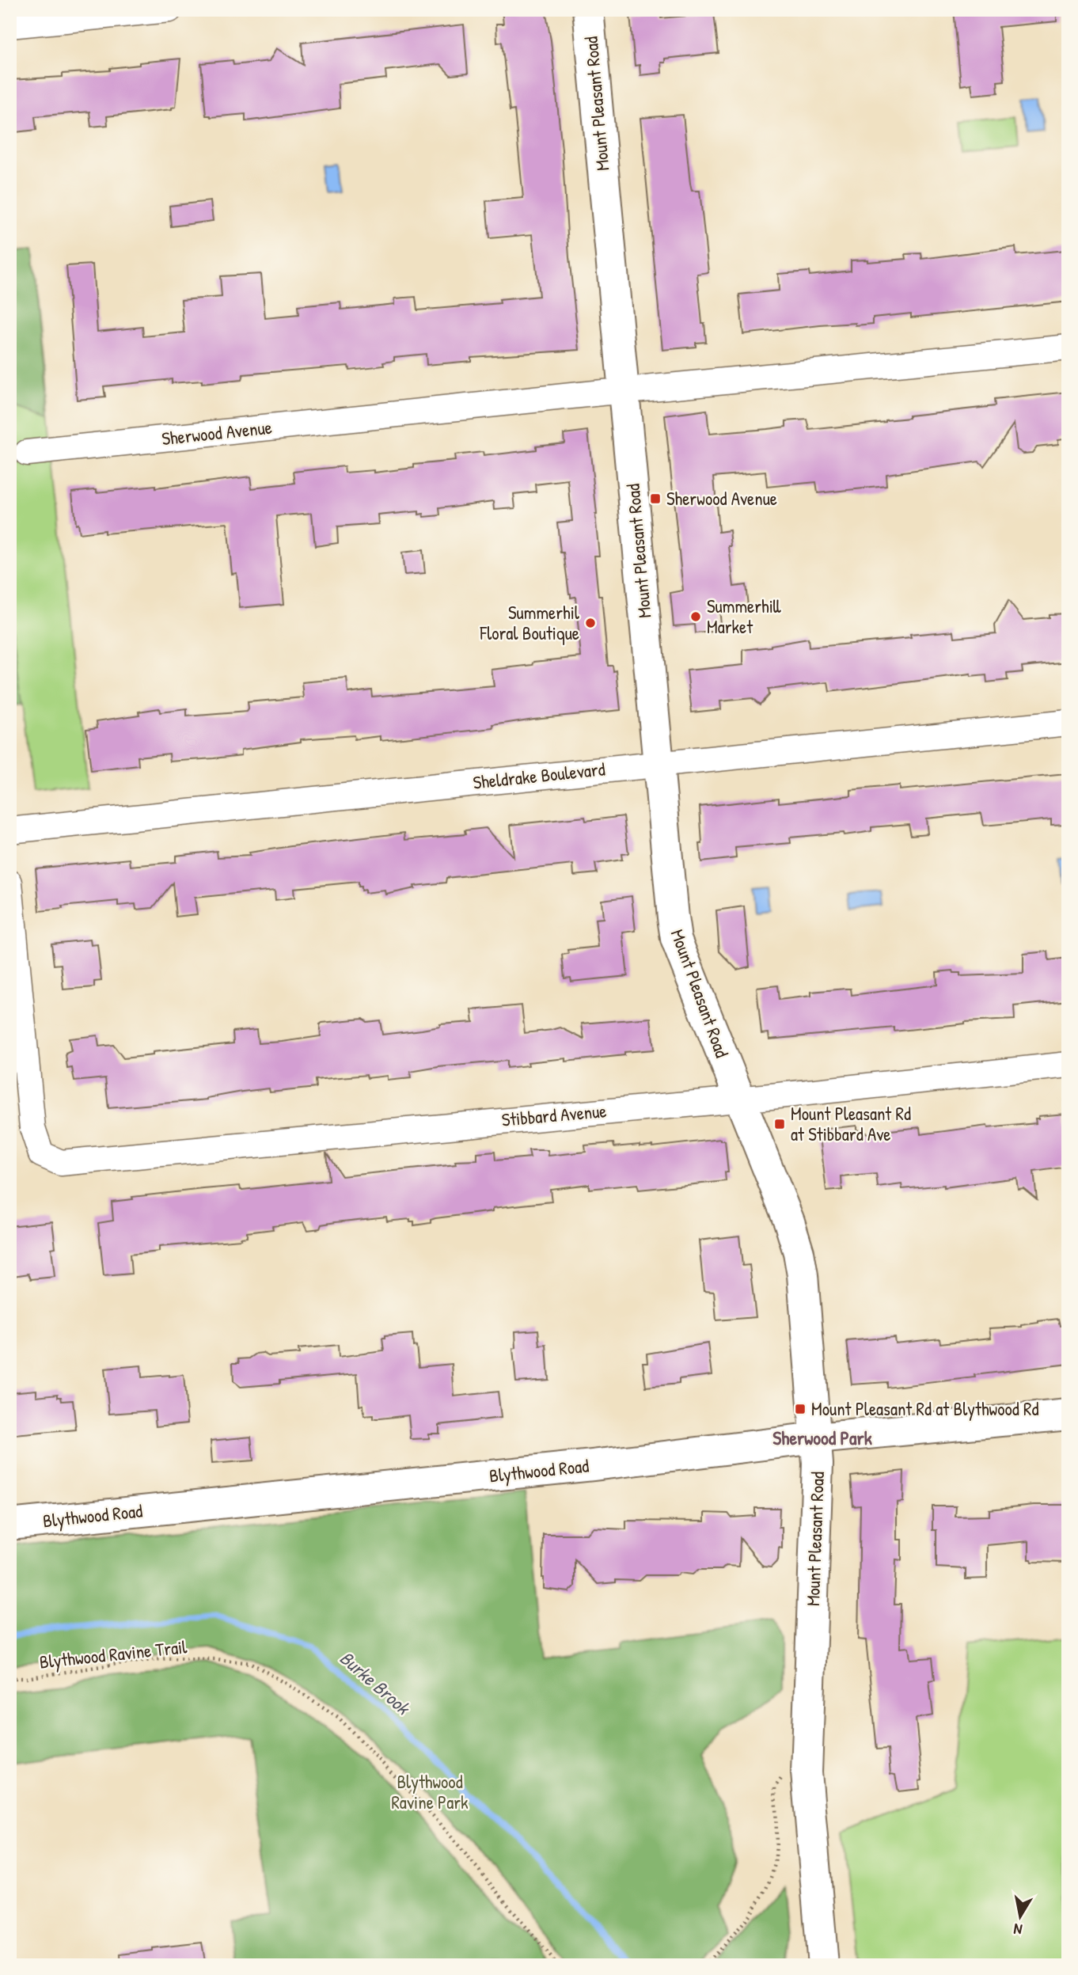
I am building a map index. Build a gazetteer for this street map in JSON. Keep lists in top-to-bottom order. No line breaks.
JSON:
{"streets":{"main road":["Mount Pleasant Road","Blythwood Road"],"street":["Sherwood Avenue","Sheldrake Boulevard","Stibbard Avenue"],"path":["Blythwood Ravine Trail"]},"crossings":[["Mount Pleasant Road","Sherwood Avenue"],["Mount Pleasant Road","Sheldrake Boulevard"],["Mount Pleasant Road","Stibbard Avenue"],["Mount Pleasant Road","Blythwood Road"]],"districts":["Sherwood Park"],"water":["Burke Brook"],"parks":["Blythwood Ravine Park"],"places":{"transit":["Sherwood Avenue","Mount Pleasant Rd at Stibbard Ave","Mount Pleasant Rd at Blythwood Rd"],"other":["Summerhill Market","Summerhil Floral Boutique"]},"north":"bottom"}
